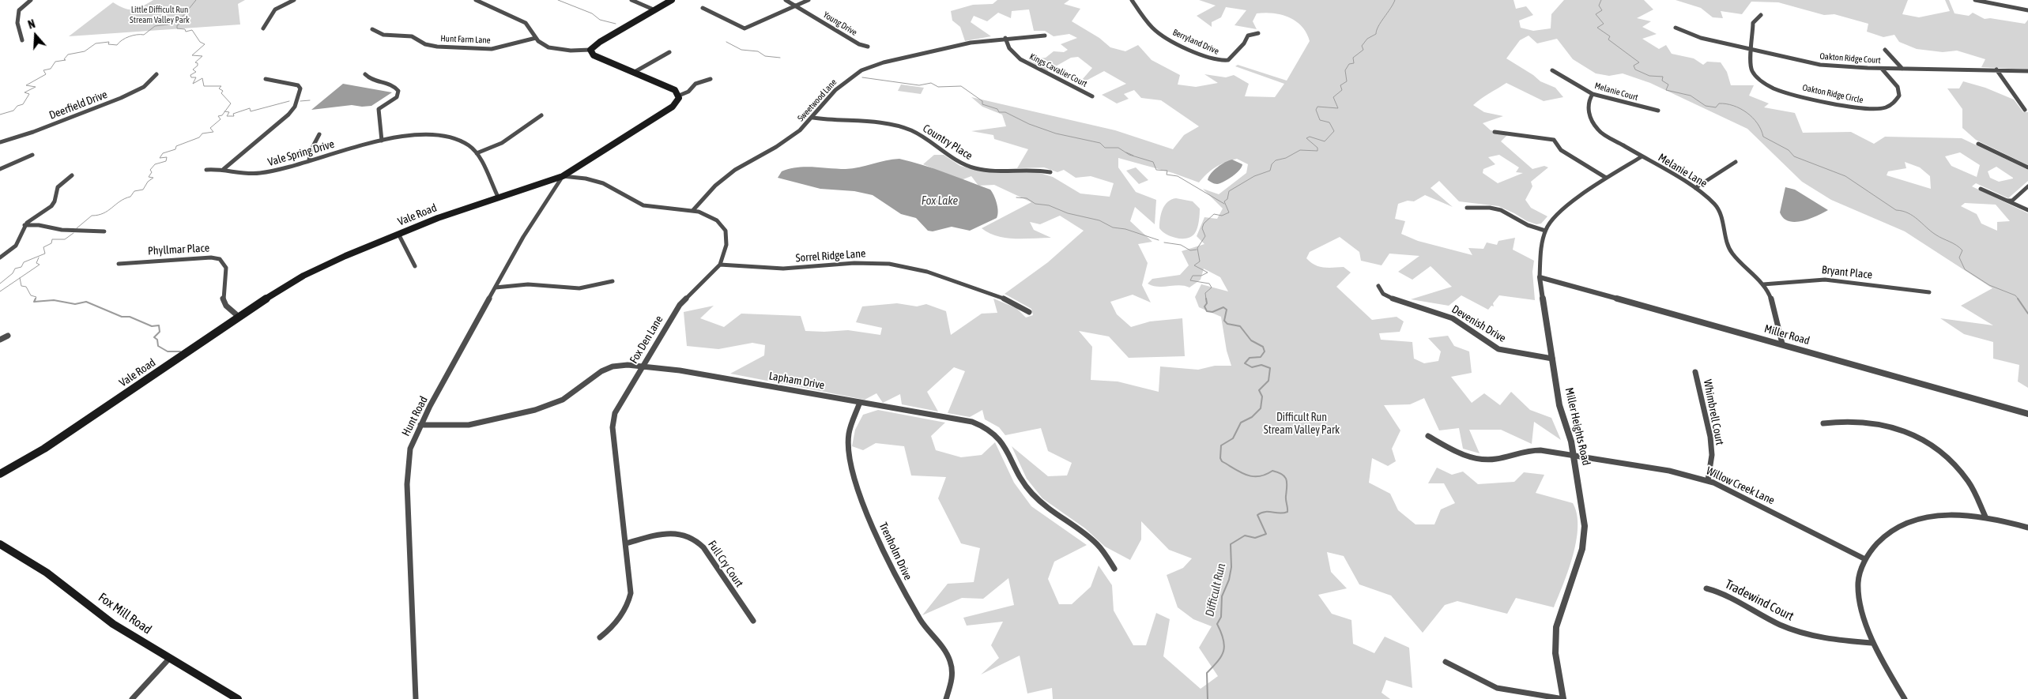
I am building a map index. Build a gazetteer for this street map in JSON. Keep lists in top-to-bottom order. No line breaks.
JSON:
{"streets":{"main road":["Vale Road","Fox Mill Road"],"street":["Young Drive","Hunt Farm Lane","Berryland Drive","Oakton Ridge Court","Kings Cavalier Court","Melanie Court","Oakton Ridge Circle","Sweetwood Lane","Deerfield Drive","Country Place","Vale Spring Drive","Melanie Lane","Phyllmar Place","Sorrel Ridge Lane","Bryant Place","Devenish Drive","Miller Road","Fox Den Lane","Lapham Drive","Whimbrell Court","Hunt Road","Miller Heights Road","Willow Creek Lane","Trenholm Drive","Full Cry Court","Tradewind Court"]},"crossings":[["Oakton Ridge Court","Oakton Ridge Circle"],["Kings Cavalier Court","Sweetwood Lane"],["Melanie Court","Melanie Lane"],["Sweetwood Lane","Country Place"],["Sweetwood Lane","Fox Den Lane"],["Vale Spring Drive","Vale Road"],["Melanie Lane","Bryant Place"],["Melanie Lane","Miller Road"],["Melanie Lane","Miller Heights Road"],["Vale Road","Phyllmar Place"],["Vale Road","Fox Den Lane"],["Vale Road","Hunt Road"],["Sorrel Ridge Lane","Fox Den Lane"],["Devenish Drive","Miller Heights Road"],["Miller Road","Miller Heights Road"],["Fox Den Lane","Lapham Drive"],["Fox Den Lane","Hunt Road"],["Fox Den Lane","Full Cry Court"],["Lapham Drive","Hunt Road"],["Lapham Drive","Trenholm Drive"],["Whimbrell Court","Willow Creek Lane"],["Miller Heights Road","Willow Creek Lane"]],"water":["Fox Lake","Difficult Run"],"parks":["Little Difficult Run Stream Valley Park","Difficult Run Stream Valley Park"],"north":"top"}
